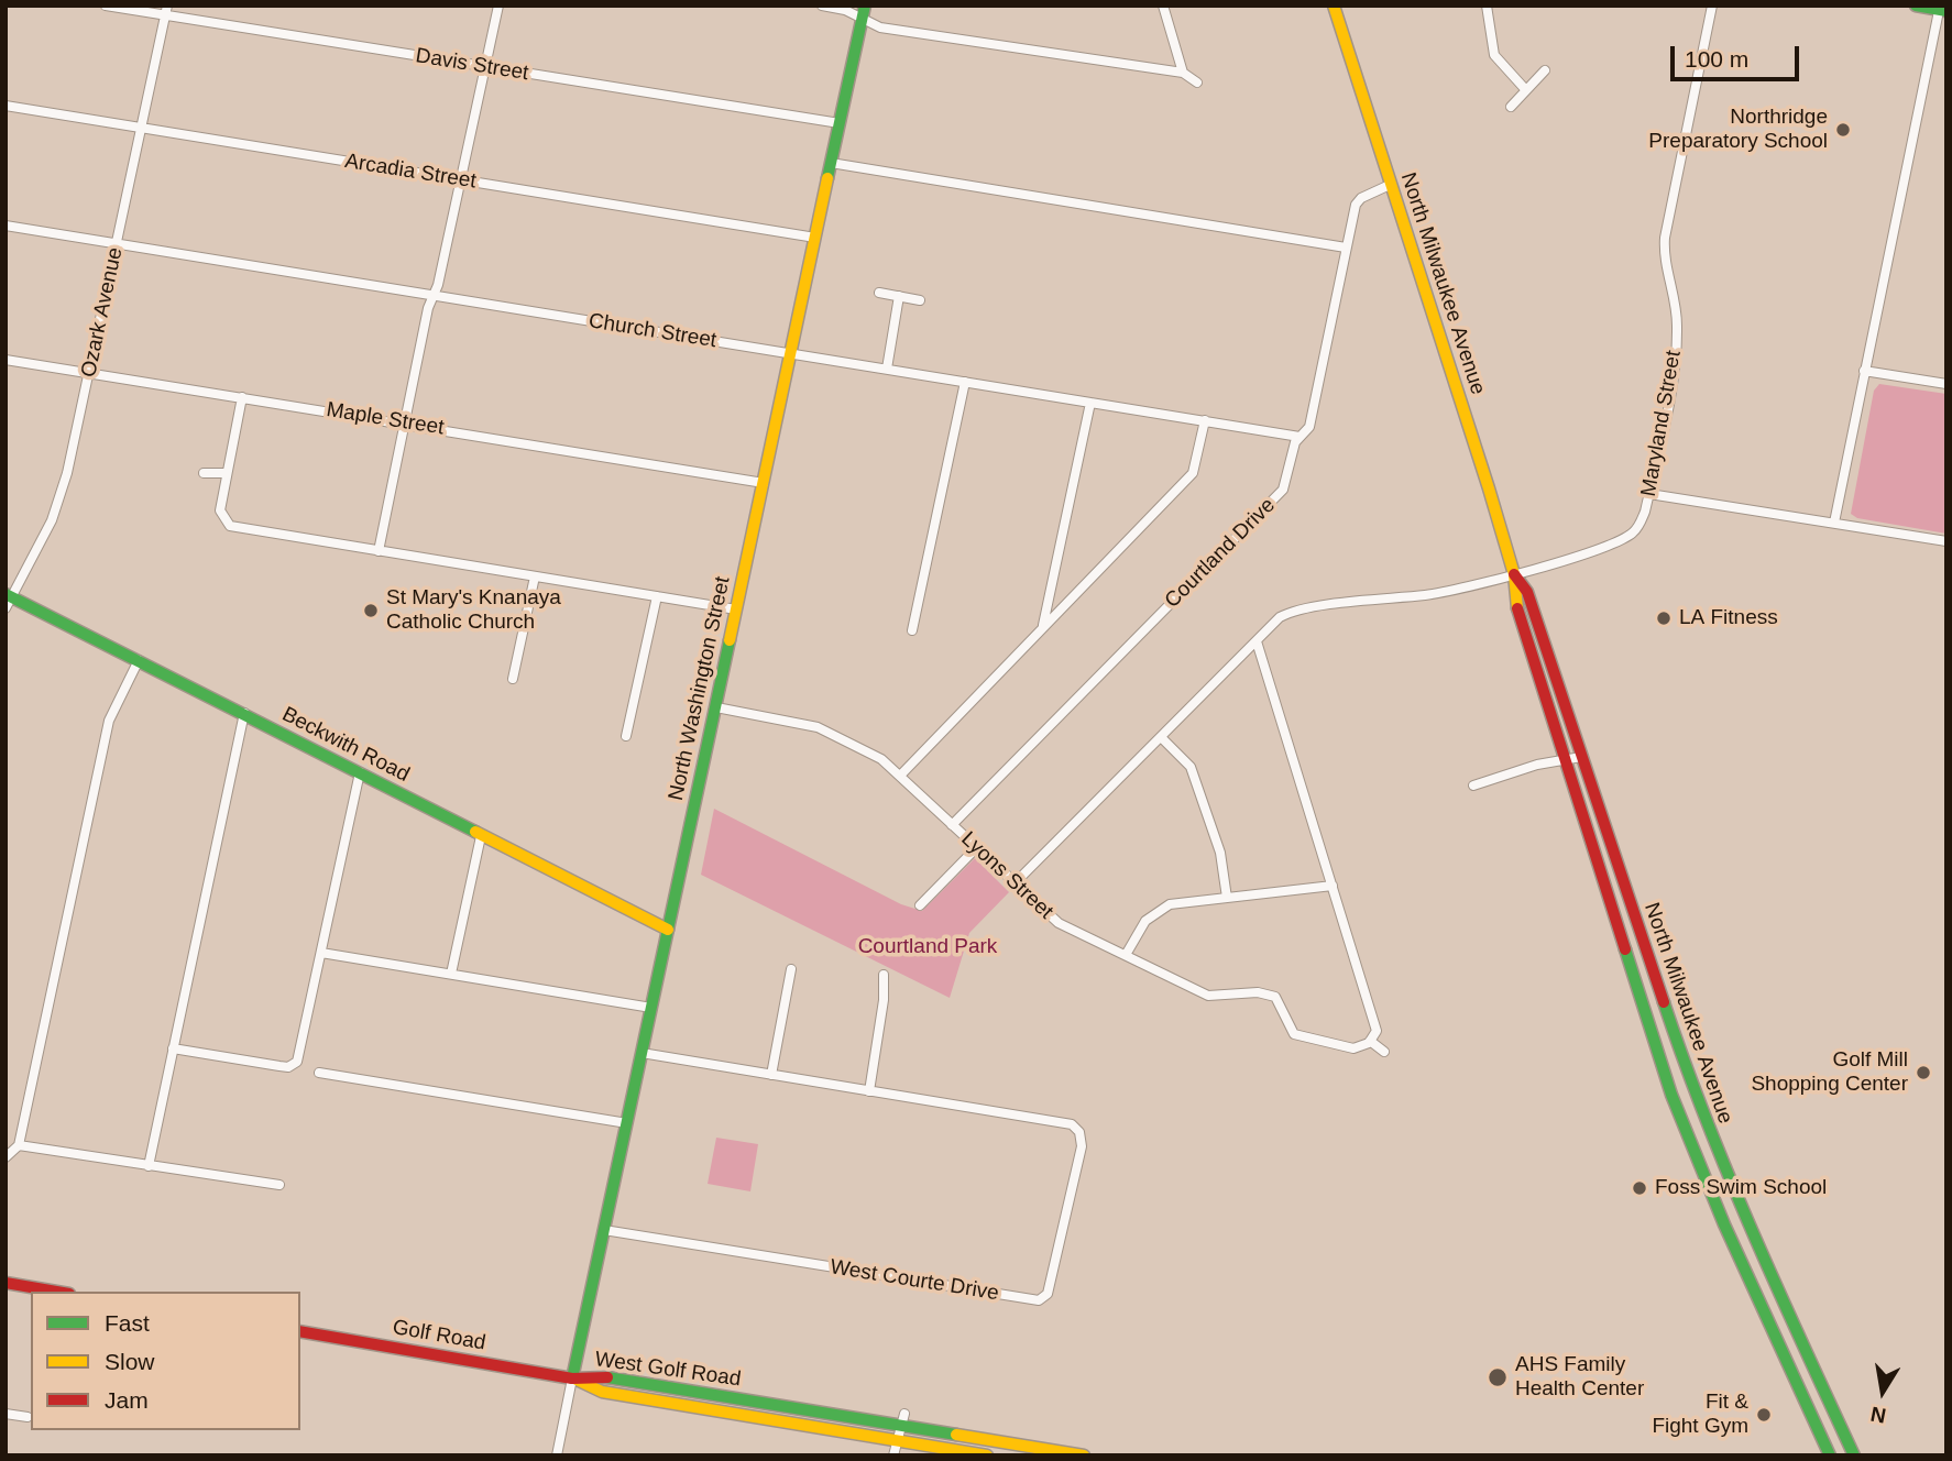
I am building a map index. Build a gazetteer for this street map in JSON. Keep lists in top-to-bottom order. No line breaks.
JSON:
{"streets":{"main road":["North Milwaukee Avenue","North Washington Street","Beckwith Road","Golf Road","West Golf Road"],"street":["Davis Street","Arcadia Street","Ozark Avenue","Church Street","Maple Street","Maryland Street","Courtland Drive","Lyons Street","West Courte Drive"]},"crossings":[["Davis Street","Ozark Avenue"],["Davis Street","North Washington Street"],["Arcadia Street","Ozark Avenue"],["Arcadia Street","North Washington Street"],["North Milwaukee Avenue","Maryland Street"],["North Milwaukee Avenue","Courtland Drive"],["Ozark Avenue","Church Street"],["Ozark Avenue","Maple Street"],["Ozark Avenue","Beckwith Road"],["Church Street","Courtland Drive"],["Church Street","North Washington Street"],["Maple Street","North Washington Street"],["Maryland Street","Lyons Street"],["Courtland Drive","Lyons Street"],["North Washington Street","Beckwith Road"],["North Washington Street","Lyons Street"],["North Washington Street","West Courte Drive"],["North Washington Street","Golf Road"],["North Washington Street","West Golf Road"],["Golf Road","West Golf Road"]],"parks":["Courtland Park"],"places":["Northridge Preparatory School","St Mary's Knanaya Catholic Church","LA Fitness","Golf Mill Shopping Center","Foss Swim School","AHS Family Health Center","Fit & Fight Gym"],"legend":["Fast","Slow","Jam"],"scale_bar":"100 m","north":"bottom"}
